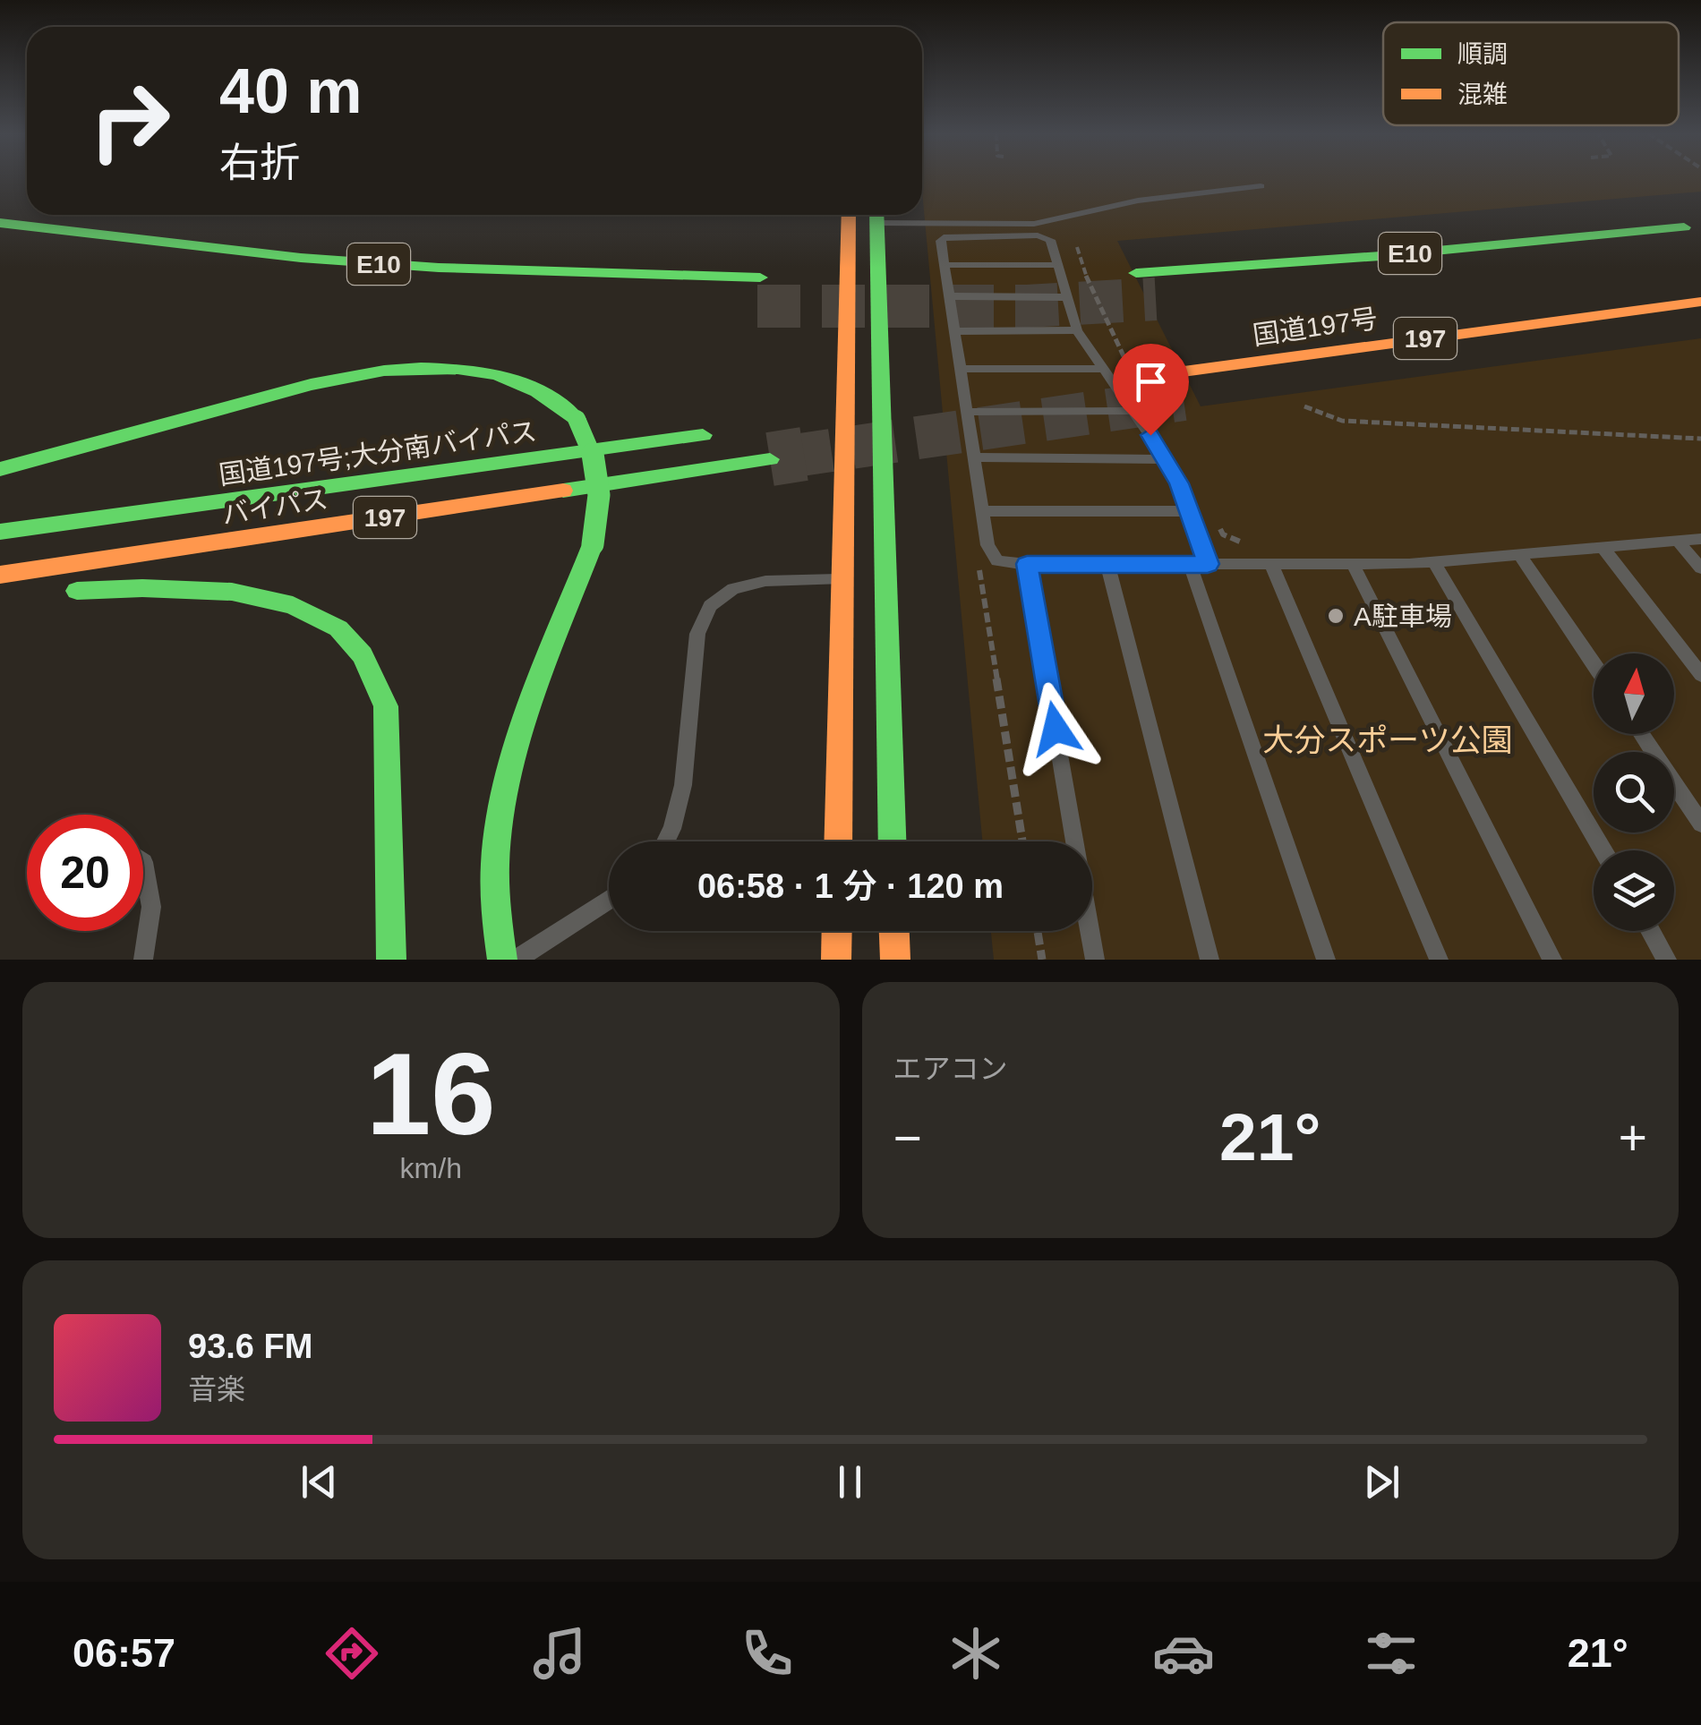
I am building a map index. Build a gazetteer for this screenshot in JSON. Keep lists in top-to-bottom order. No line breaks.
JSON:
{"streets":{"main road":["E10","国道197号","197","国道197号;大分南バイパス","バイパス"]},"parks":["大分スポーツ公園"],"places":["A駐車場"],"legend":["順調","混雑"],"north":"top","page":{"turn":["40 m","右折"],"limit":"20","trip":"06:58 · 1 分 · 120 m","tile":[["16","km/h"],"エアコン"],"heat":["−","21°","+"],"song":["93.6 FM","音楽"],"tabs":["06:57","21°"]}}
